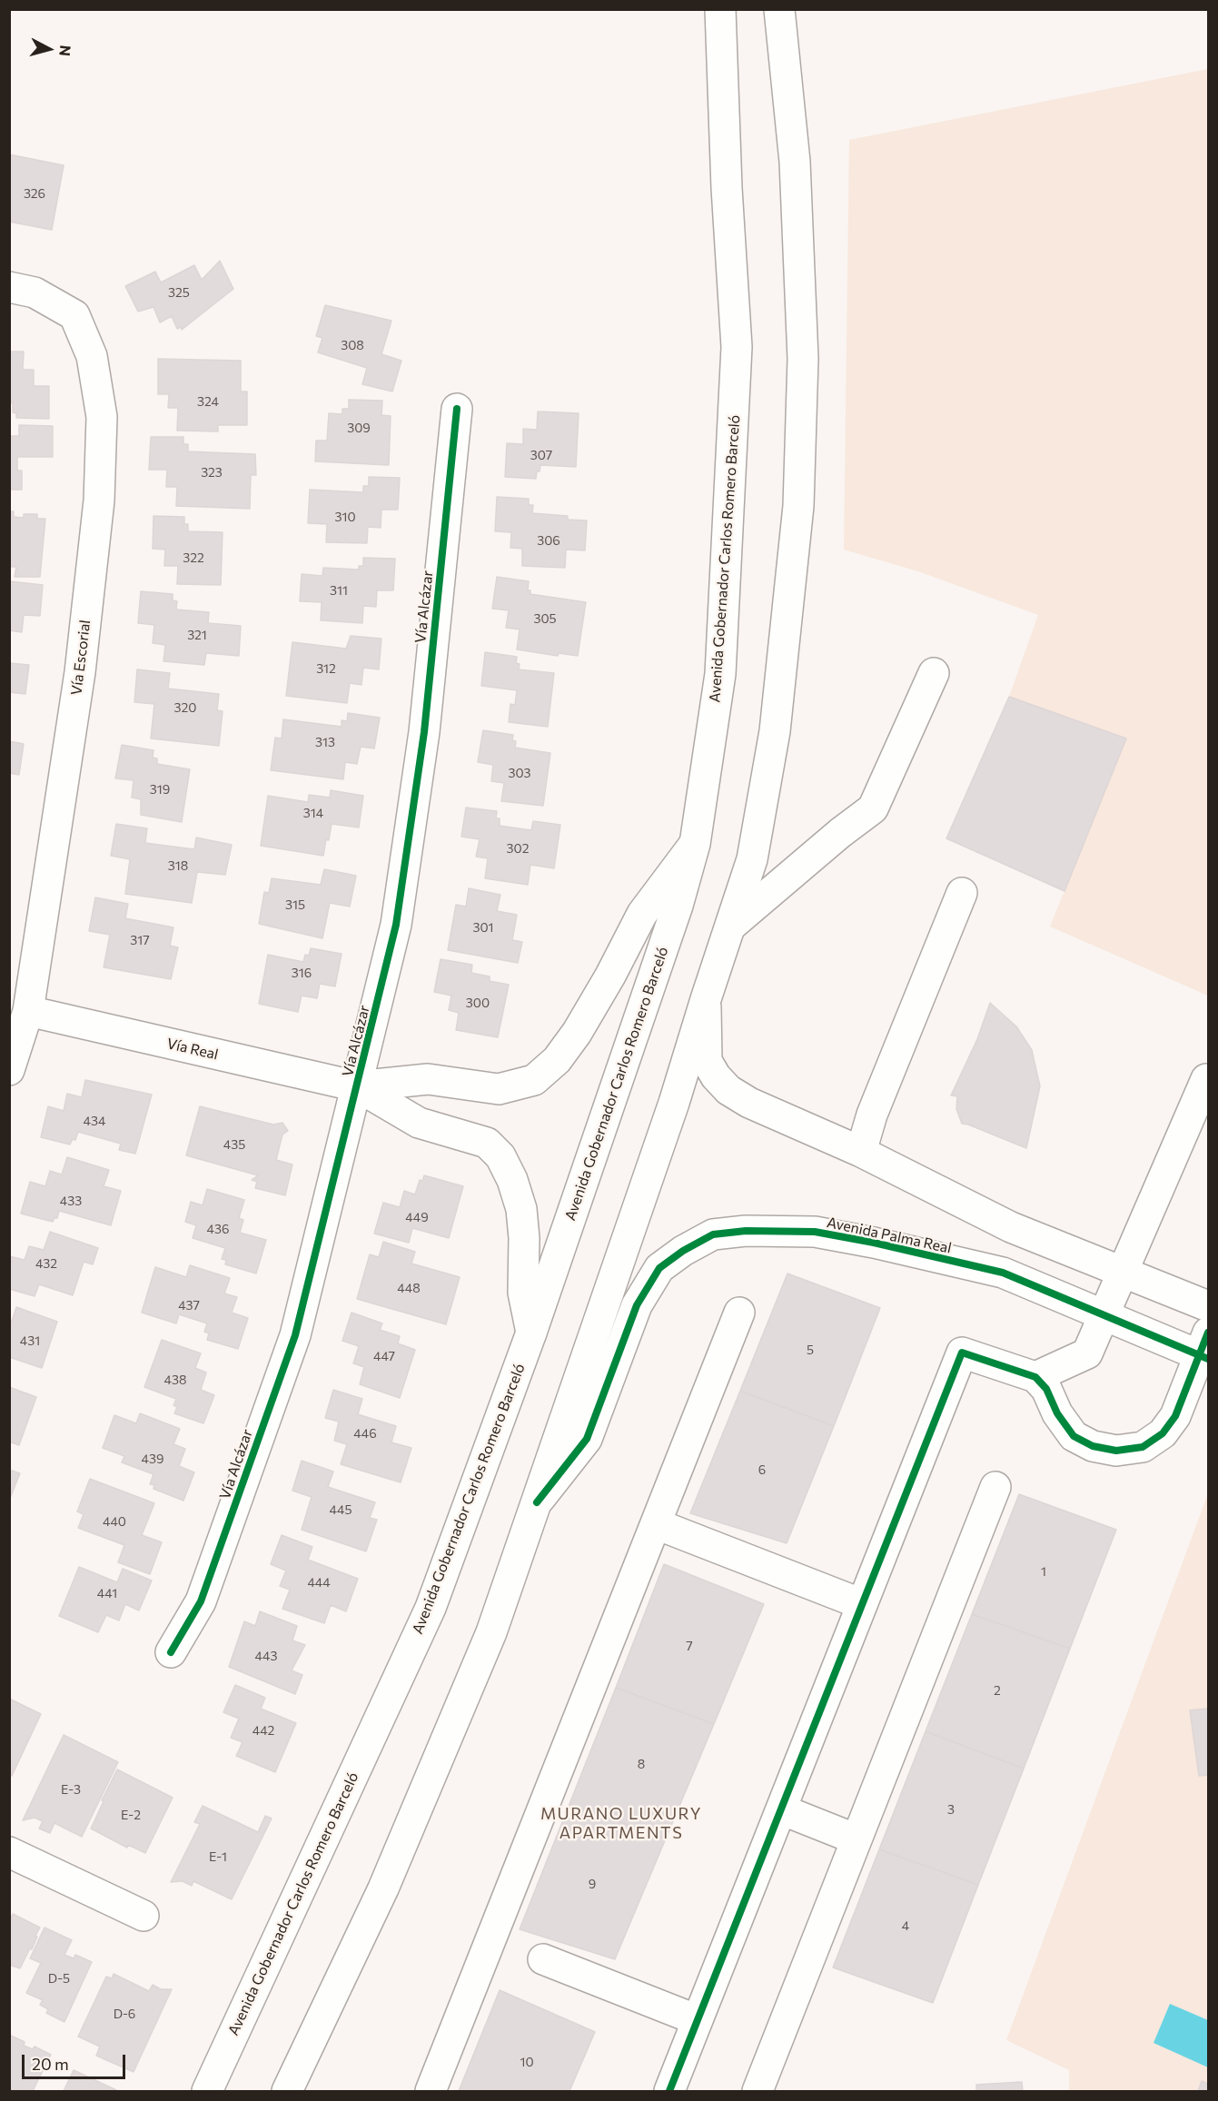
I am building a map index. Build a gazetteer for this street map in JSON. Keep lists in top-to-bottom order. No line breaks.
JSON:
{"streets":{"street":["Avenida Gobernador Carlos Romero Barceló","Vía Alcázar","Vía Escorial","Vía Real","Avenida Palma Real"]},"crossings":[["Vía Alcázar","Vía Real"],["Vía Escorial","Vía Real"]],"districts":["MURANO LUXURY APARTMENTS"],"house_numbers":["326","325","308","324","309","307","323","310","306","322","311","305","321","312","320","313","303","319","314","302","318","315","301","317","316","300","434","435","433","449","436","432","448","437","431","5","447","438","446","439","6","445","440","1","444","441","7","443","2","442","8","E-3","3","E-2","E-1","9","4","D-5","D-6","10"],"scale_bar":"20 m","north":"right"}
